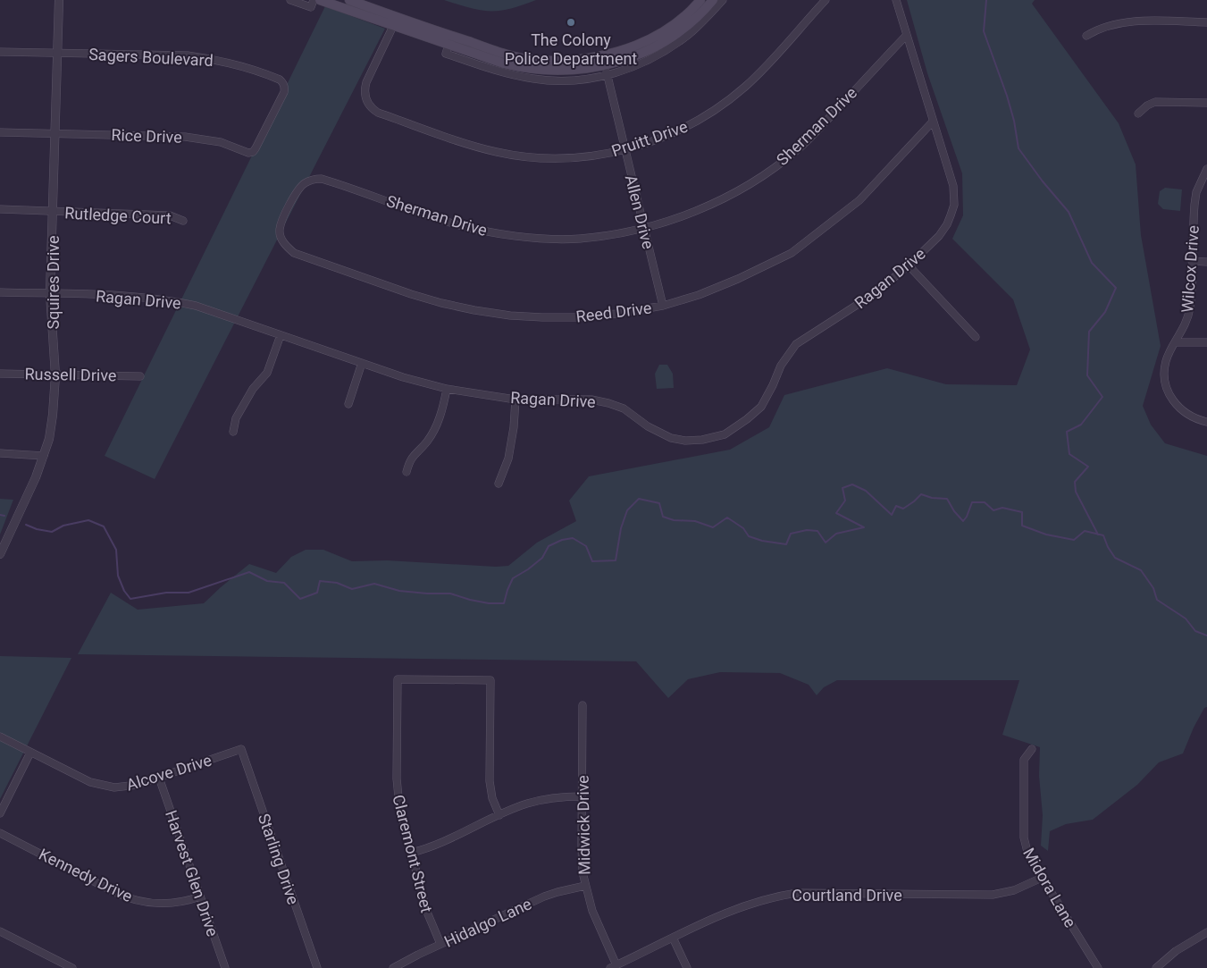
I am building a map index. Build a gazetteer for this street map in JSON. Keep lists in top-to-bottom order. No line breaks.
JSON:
{"streets":{"street":["Sagers Boulevard","Sherman Drive","Rice Drive","Pruitt Drive","Allen Drive","Rutledge Court","Wilcox Drive","Ragan Drive","Squires Drive","Reed Drive","Russell Drive","Alcove Drive","Midwick Drive","Claremont Street","Starling Drive","Harvest Glen Drive","Kennedy Drive","Midora Lane","Courtland Drive","Hidalgo Lane"]},"crossings":[["Sagers Boulevard","Rice Drive"],["Sagers Boulevard","Squires Drive"],["Sherman Drive","Allen Drive"],["Sherman Drive","Ragan Drive"],["Sherman Drive","Reed Drive"],["Rice Drive","Squires Drive"],["Pruitt Drive","Allen Drive"],["Allen Drive","Reed Drive"],["Rutledge Court","Squires Drive"],["Ragan Drive","Squires Drive"],["Ragan Drive","Reed Drive"],["Squires Drive","Russell Drive"],["Alcove Drive","Starling Drive"],["Alcove Drive","Harvest Glen Drive"],["Midwick Drive","Courtland Drive"],["Midwick Drive","Hidalgo Lane"],["Claremont Street","Hidalgo Lane"],["Harvest Glen Drive","Kennedy Drive"],["Midora Lane","Courtland Drive"]],"places":["The Colony Police Department"]}
